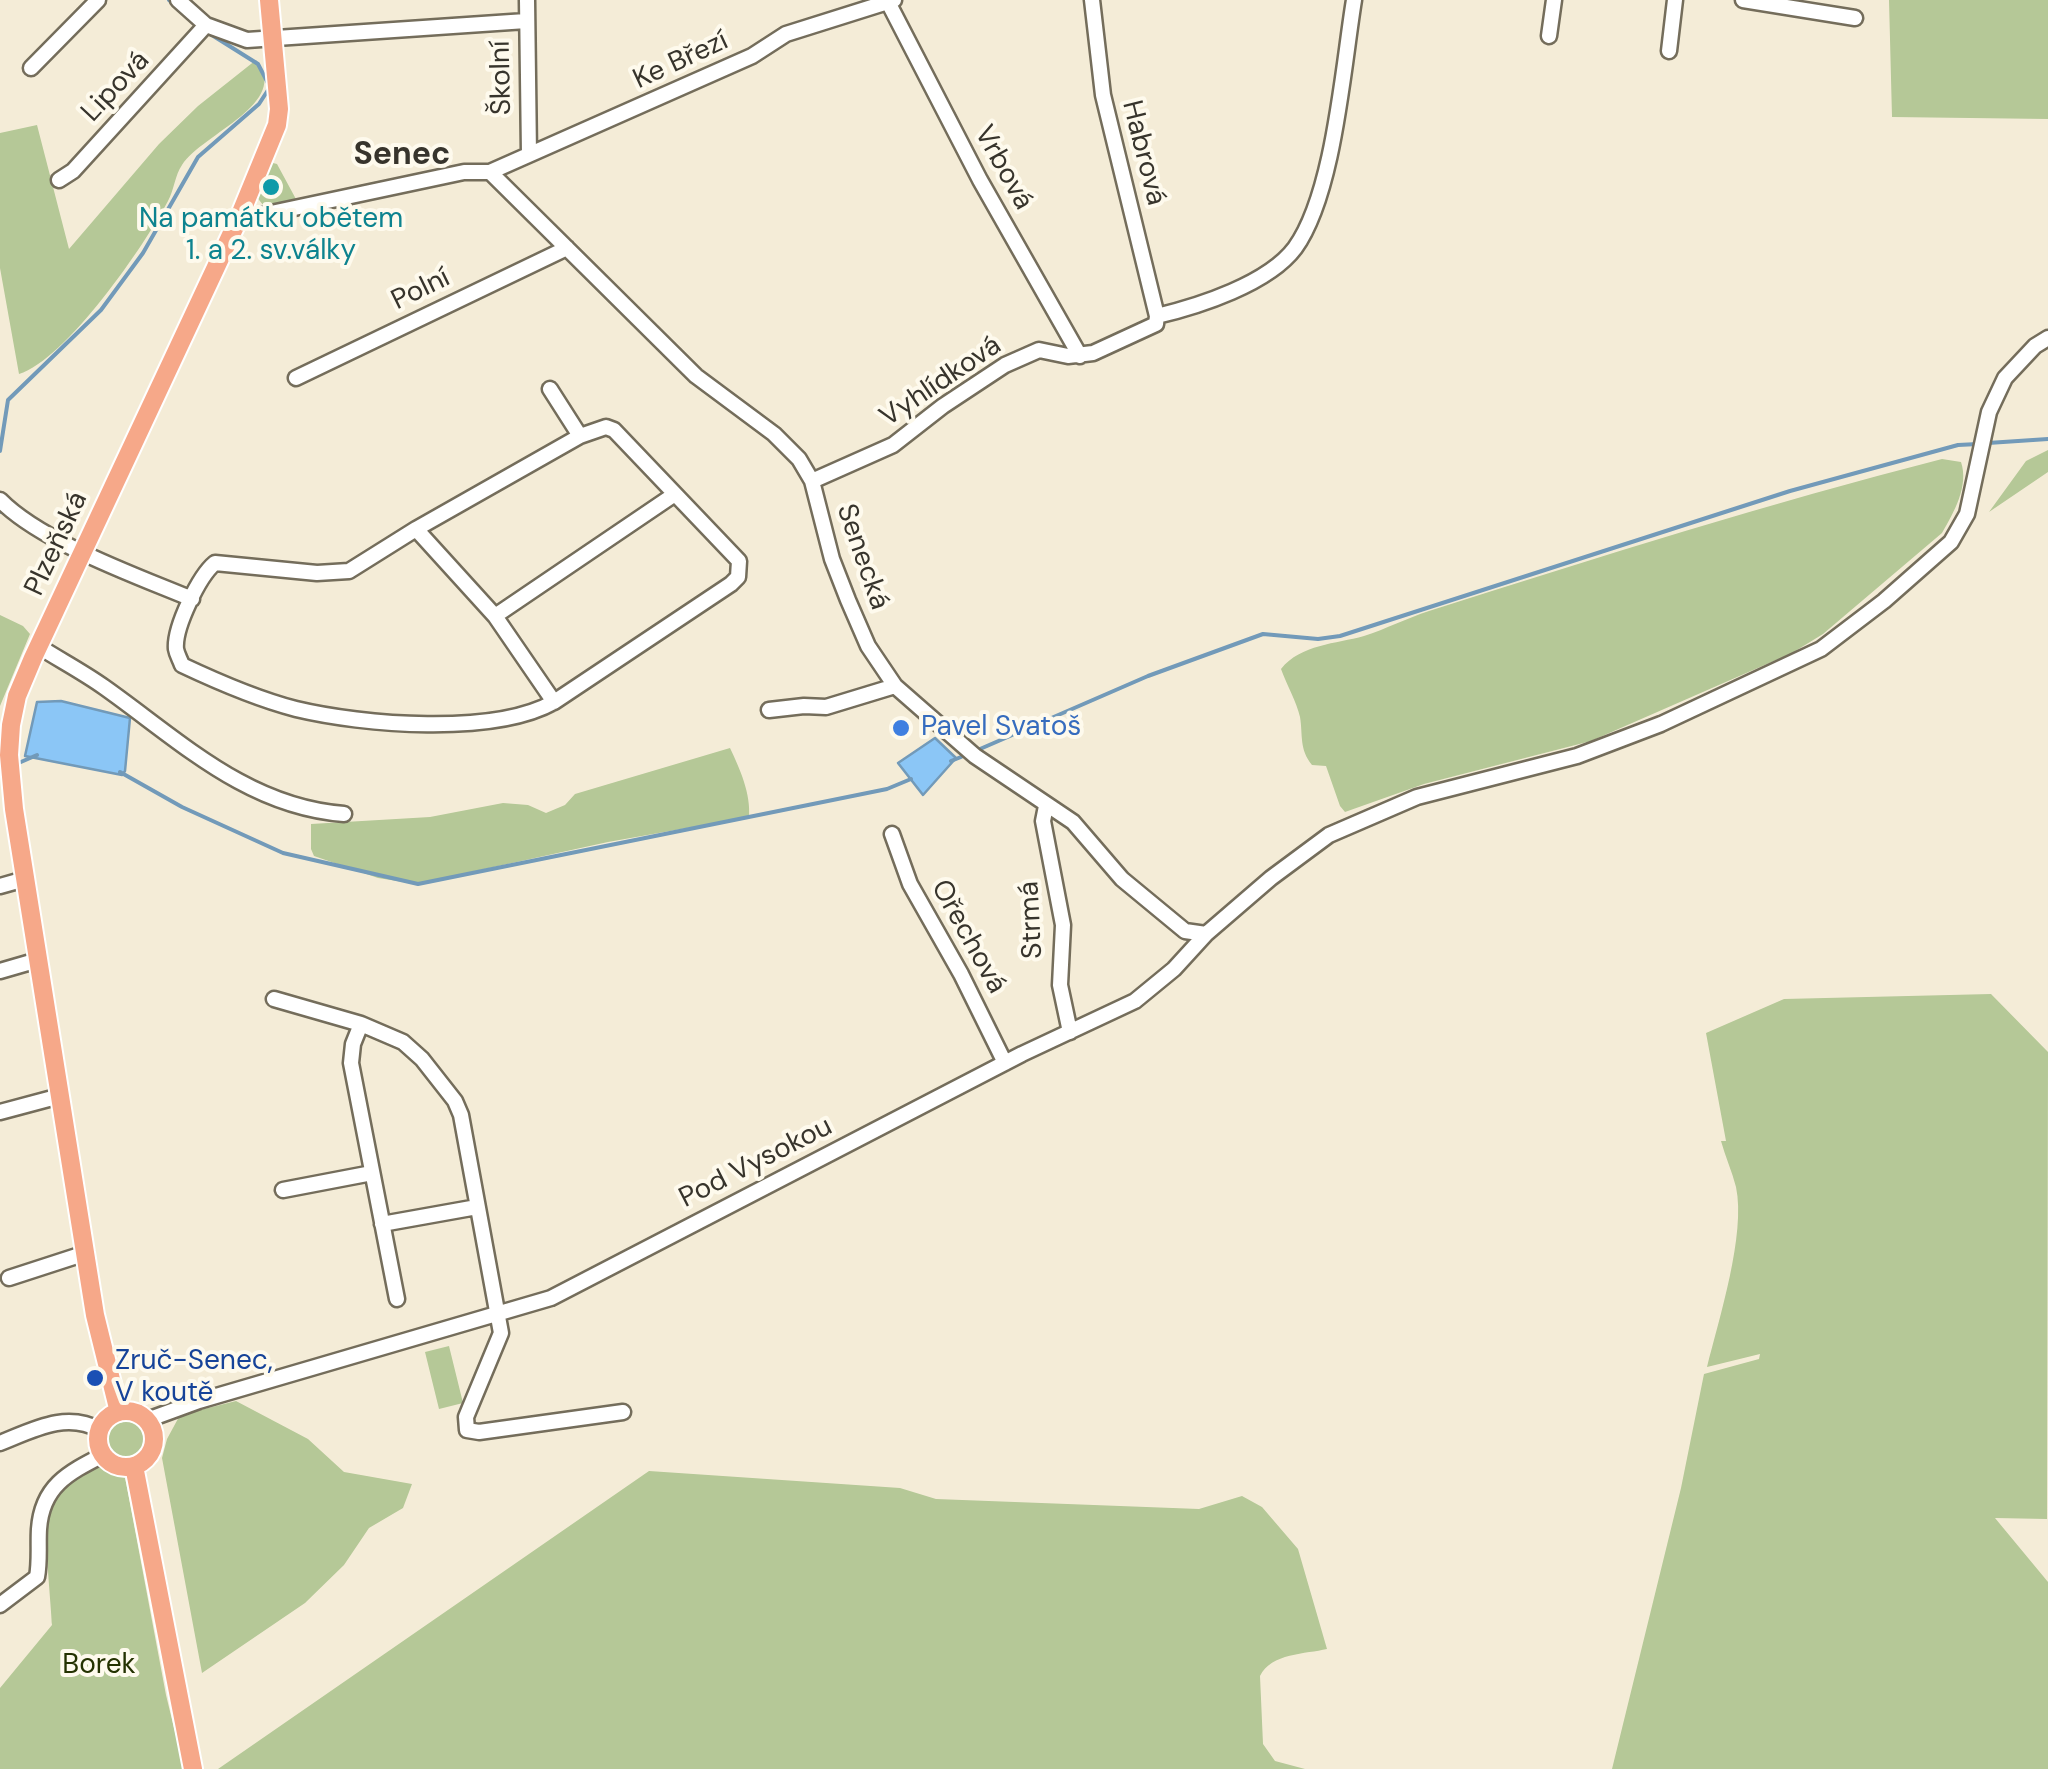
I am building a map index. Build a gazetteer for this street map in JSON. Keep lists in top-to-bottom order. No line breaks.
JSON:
{"streets":{"main road":["Plzeňská"],"street":["Ke Březí","Školní","Lipová","Habrová","Vrbová","Polní","Vyhlídková","Senecká","Strmá","Ořechová","Pod Vysokou"]},"crossings":[["Ke Březí","Školní"],["Ke Březí","Vrbová"],["Ke Březí","Plzeňská"],["Ke Březí","Senecká"],["Habrová","Vyhlídková"],["Vrbová","Vyhlídková"],["Polní","Senecká"],["Vyhlídková","Senecká"],["Plzeňská","Pod Vysokou"],["Senecká","Strmá"],["Senecká","Pod Vysokou"],["Strmá","Pod Vysokou"],["Ořechová","Pod Vysokou"]],"districts":["Senec"],"parks":["Borek"],"places":["Na památku obětem 1. a 2. sv.války","Pavel Svatoš","Zruč-Senec, V koutě"]}
